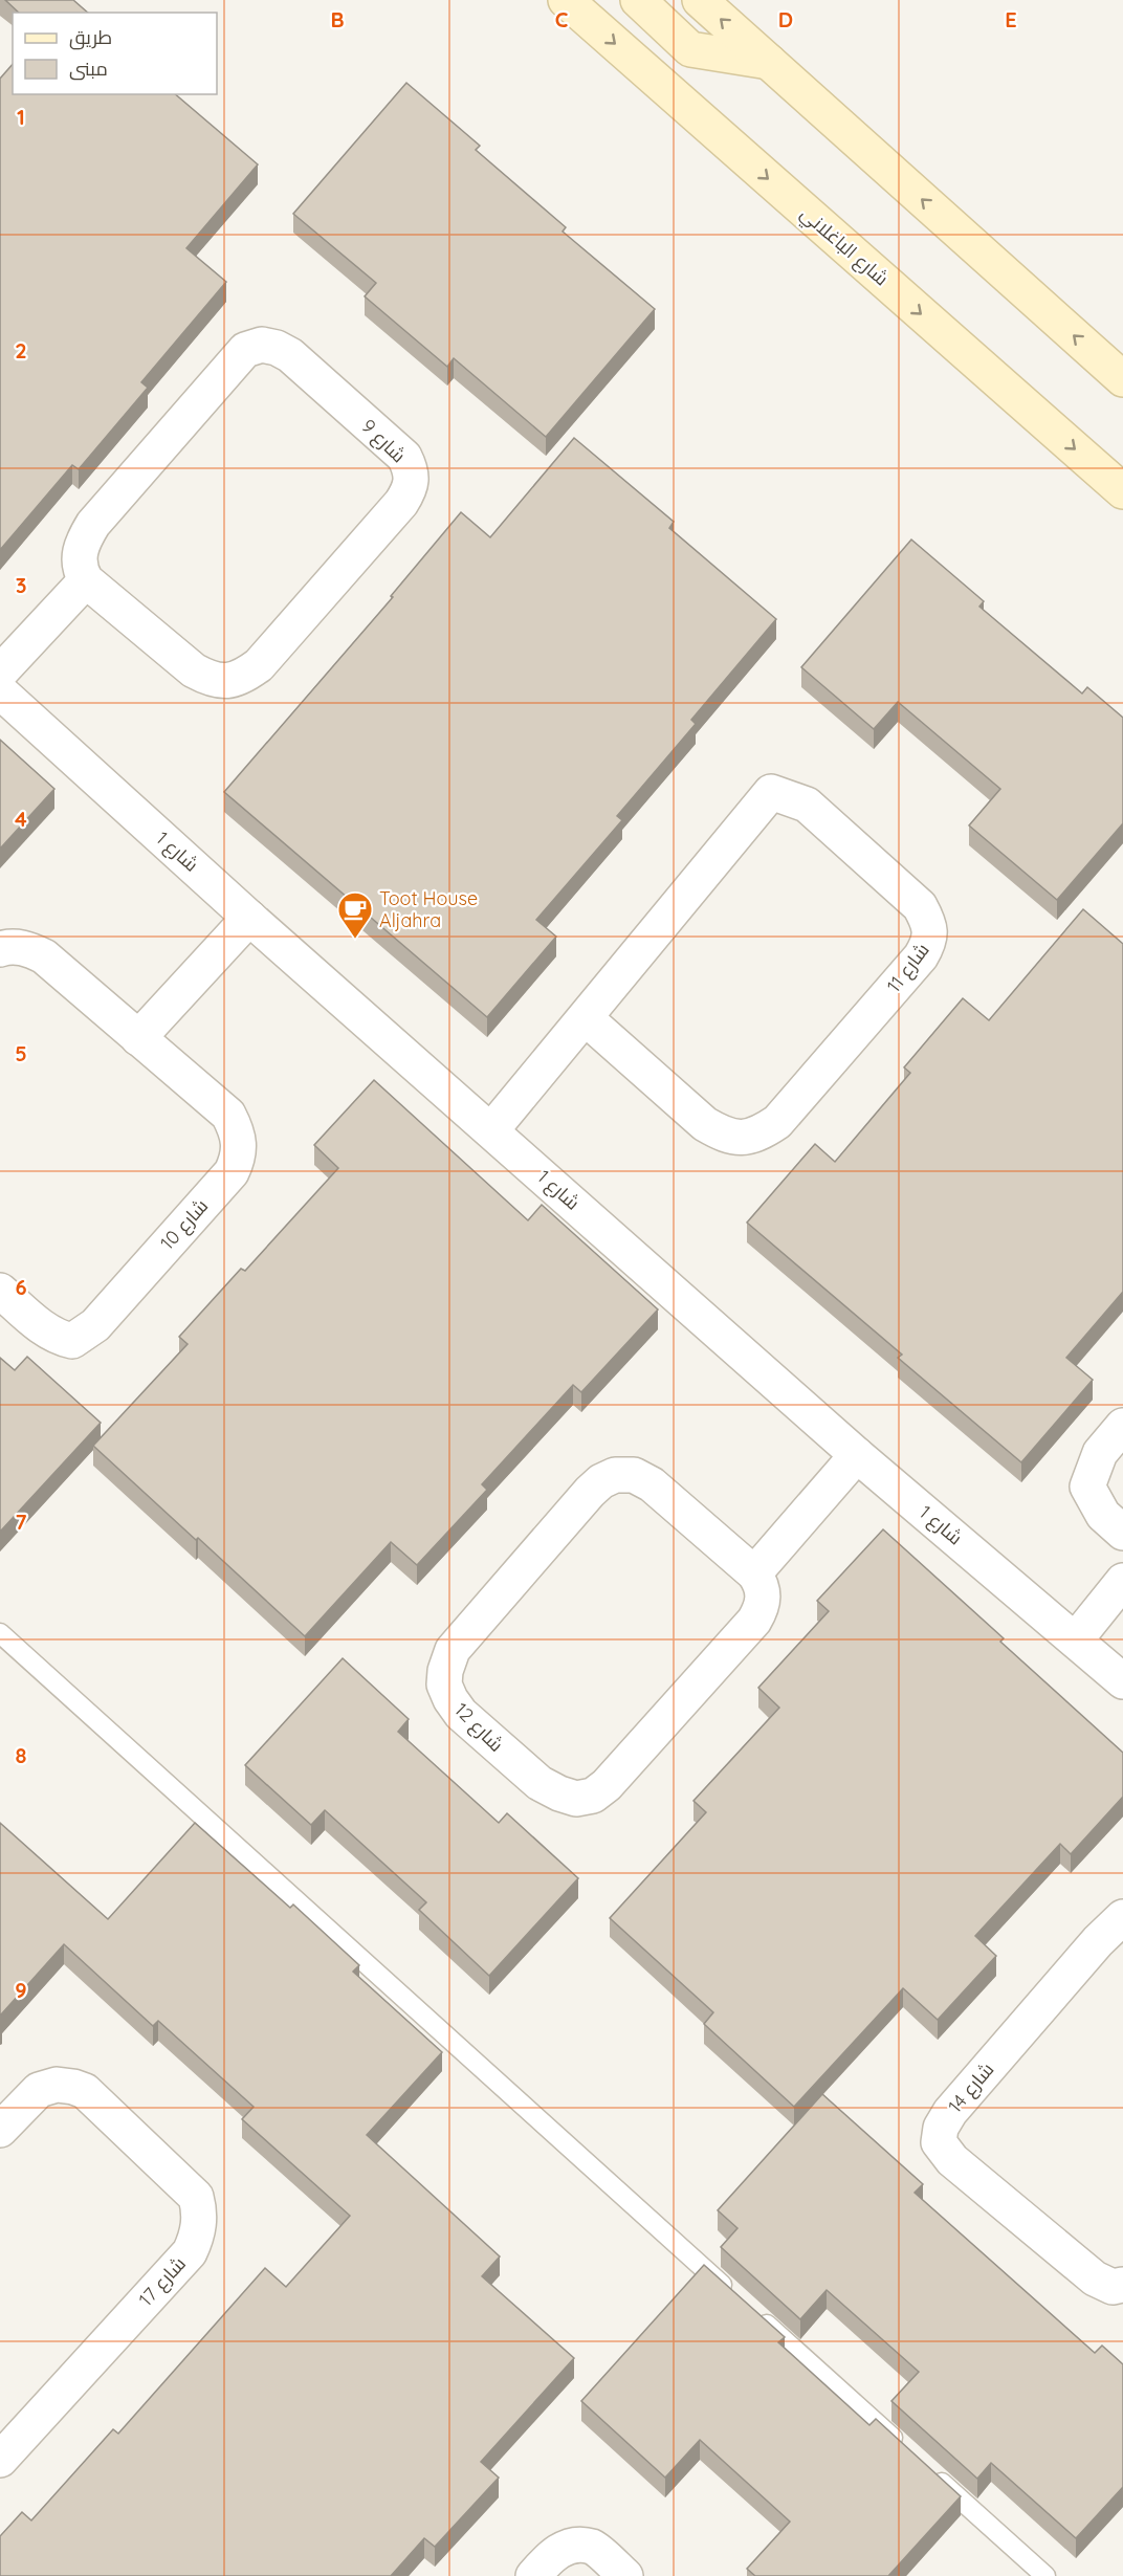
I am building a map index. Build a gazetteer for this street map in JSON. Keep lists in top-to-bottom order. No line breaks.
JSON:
{"streets":{"main road":["شارع الباغلاني"],"street":["شارع 9","شارع 1","شارع 11","شارع 10","شارع 12","شارع 14","شارع 17"]},"crossings":[["شارع 1","شارع 11"]],"places":{"cafe":["Toot House Aljahra"]},"legend":["طريق","مبنى"],"grid":{"columns":["B","C","D","E"],"rows":["1","2","3","4","5","6","7","8","9"]}}
